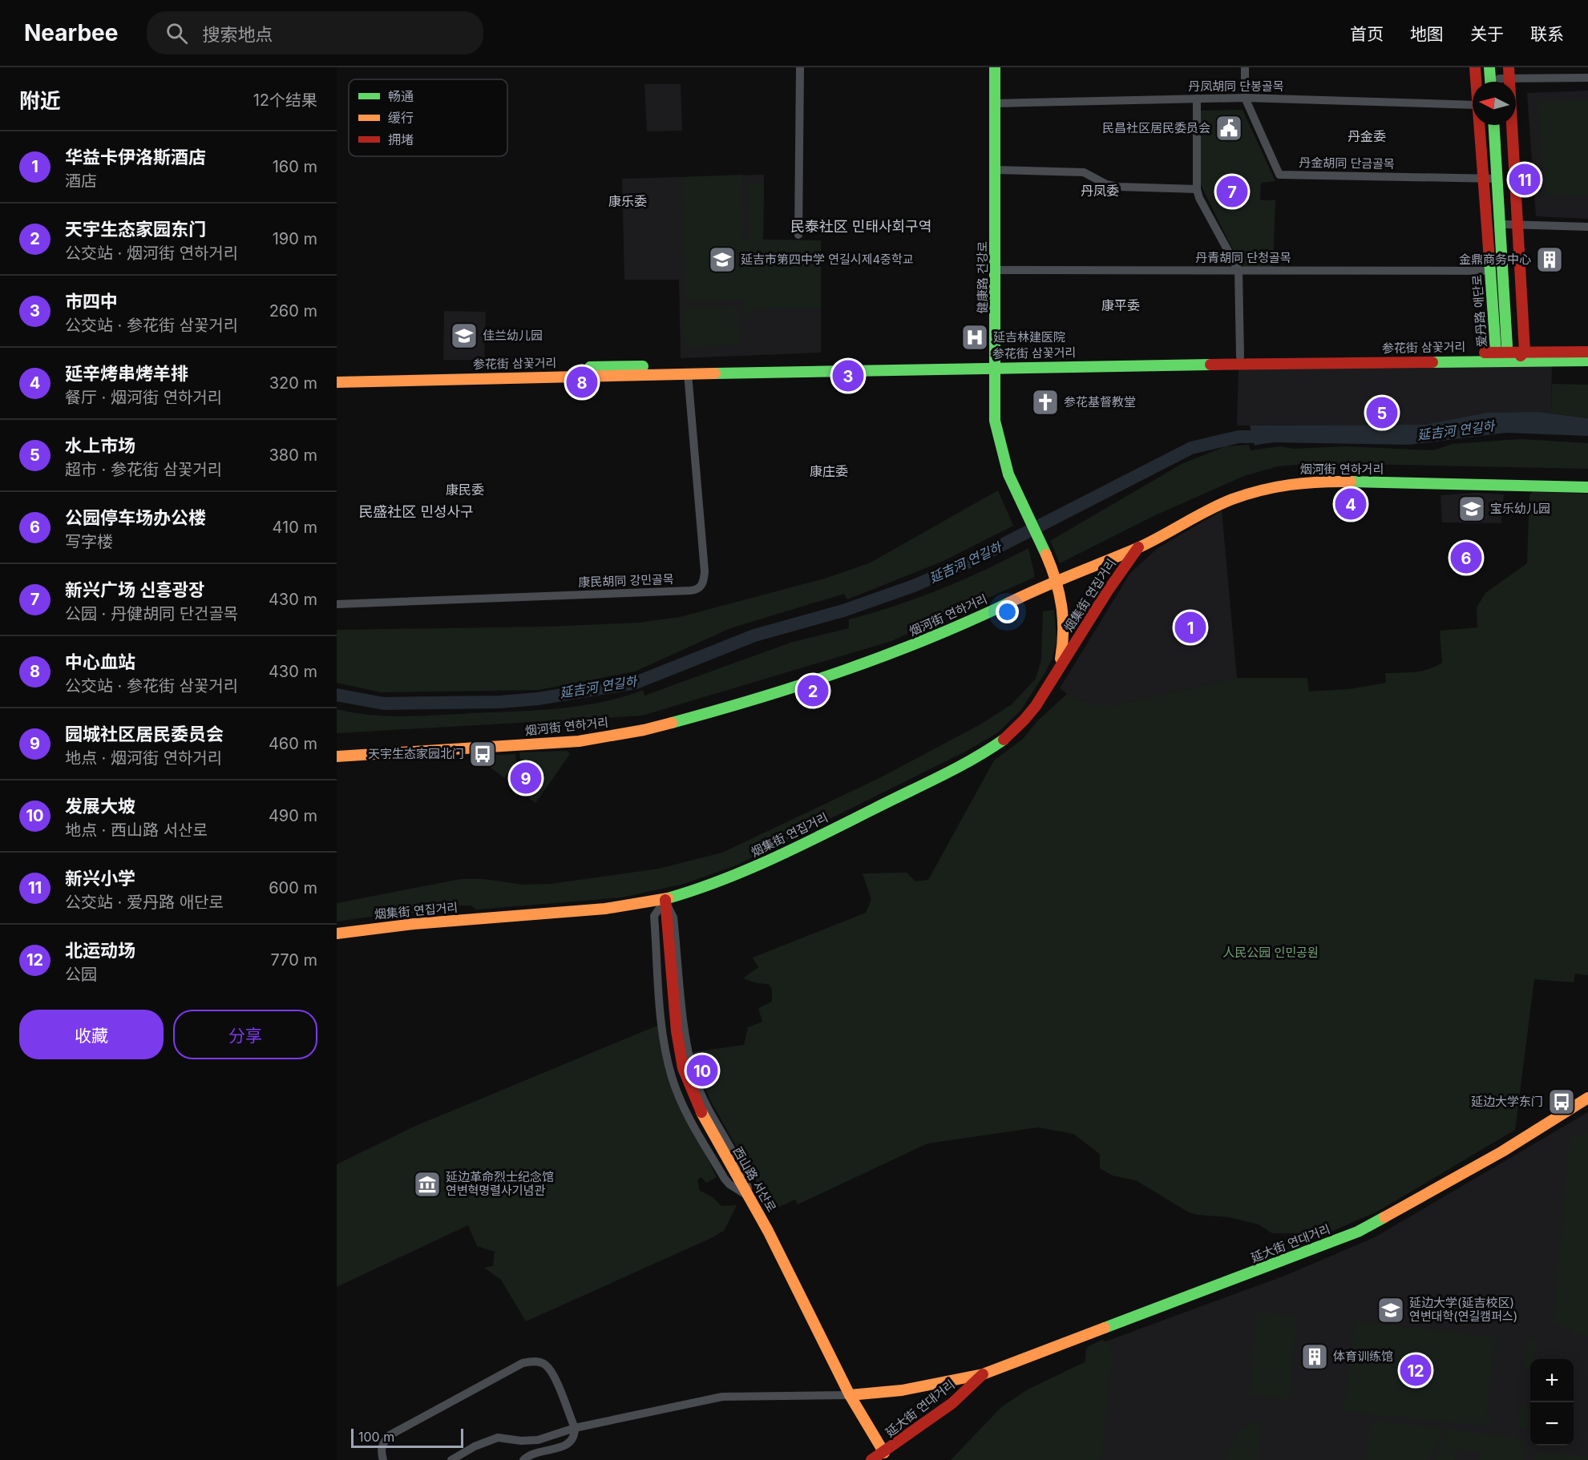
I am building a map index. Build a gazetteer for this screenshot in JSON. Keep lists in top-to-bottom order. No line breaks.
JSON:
{"streets":{"main road":["健康路 건강로","爱丹路 애단로","参花街 삼꽃거리","烟河街 연하거리","烟集街 연집거리","西山路 서산로","延大街 연대거리"],"street":["丹凤胡同 단봉골목","丹金胡同 단금골목","丹青胡同 단청골목","康民胡同 강민골목"]},"crossings":[["丹凤胡同 단봉골목","丹金胡同 단금골목"],["丹凤胡同 단봉골목","健康路 건강로"],["丹金胡同 단금골목","爱丹路 애단로"],["丹青胡同 단청골목","健康路 건강로"],["丹青胡同 단청골목","爱丹路 애단로"],["健康路 건강로","参花街 삼꽃거리"],["健康路 건강로","烟河街 연하거리"],["健康路 건강로","烟集街 연집거리"],["爱丹路 애단로","参花街 삼꽃거리"],["参花街 삼꽃거리","康民胡同 강민골목"],["烟河街 연하거리","烟集街 연집거리"],["烟集街 연집거리","西山路 서산로"],["西山路 서산로","延大街 연대거리"]],"districts":["丹金委","丹凤委","康乐委","民泰社区 민태사회구역","康平委","康庄委","康民委","民盛社区 민성사구"],"water":["延吉河 연길하"],"parks":["人民公园 인민공원"],"places":{"public building":["民昌社区居民委员会"],"school or university":["延吉市第四中学 연길시제4중학교","佳兰幼儿园","宝乐幼儿园","延边大学(延吉校区) 연변대학(연길캠퍼스)"],"building":["金鼎商务中心","体育训练馆"],"hospital":["延吉林建医院"],"church":["参花基督教堂"],"bus stop":["天宇生态家园北门","延边大学东门"],"museum":["延边革命烈士纪念馆 연변혁명렬사기념관"]},"legend":["畅通","缓行","拥堵"],"scale_bar":"100 m","north":"left","page":{"header":"Nearbee","search":"搜索地点","nav":["首页","地图","关于","联系"],"heading":["附近","12个结果"],"list":[{"mark":"1","name":"华益卡伊洛斯酒店","note":"酒店","value":"160 m"},{"mark":"2","name":"天宇生态家园东门","note":"公交站 · 烟河街 연하거리","value":"190 m"},{"mark":"3","name":"市四中","note":"公交站 · 参花街 삼꽃거리","value":"260 m"},{"mark":"4","name":"延辛烤串烤羊排","note":"餐厅 · 烟河街 연하거리","value":"320 m"},{"mark":"5","name":"水上市场","note":"超市 · 参花街 삼꽃거리","value":"380 m"},{"mark":"6","name":"公园停车场办公楼","note":"写字楼","value":"410 m"},{"mark":"7","name":"新兴广场 신흥광장","note":"公园 · 丹健胡同 단건골목","value":"430 m"},{"mark":"8","name":"中心血站","note":"公交站 · 参花街 삼꽃거리","value":"430 m"},{"mark":"9","name":"园城社区居民委员会","note":"地点 · 烟河街 연하거리","value":"460 m"},{"mark":"10","name":"发展大坡","note":"地点 · 西山路 서산로","value":"490 m"},{"mark":"11","name":"新兴小学","note":"公交站 · 爱丹路 애단로","value":"600 m"},{"mark":"12","name":"北运动场","note":"公园","value":"770 m"}],"pins":["11","7","3","8","5","4","6","1","2","9","10","12"],"buttons":["收藏","分享"],"map_buttons":["+","−"],"scale":"100 m"}}
